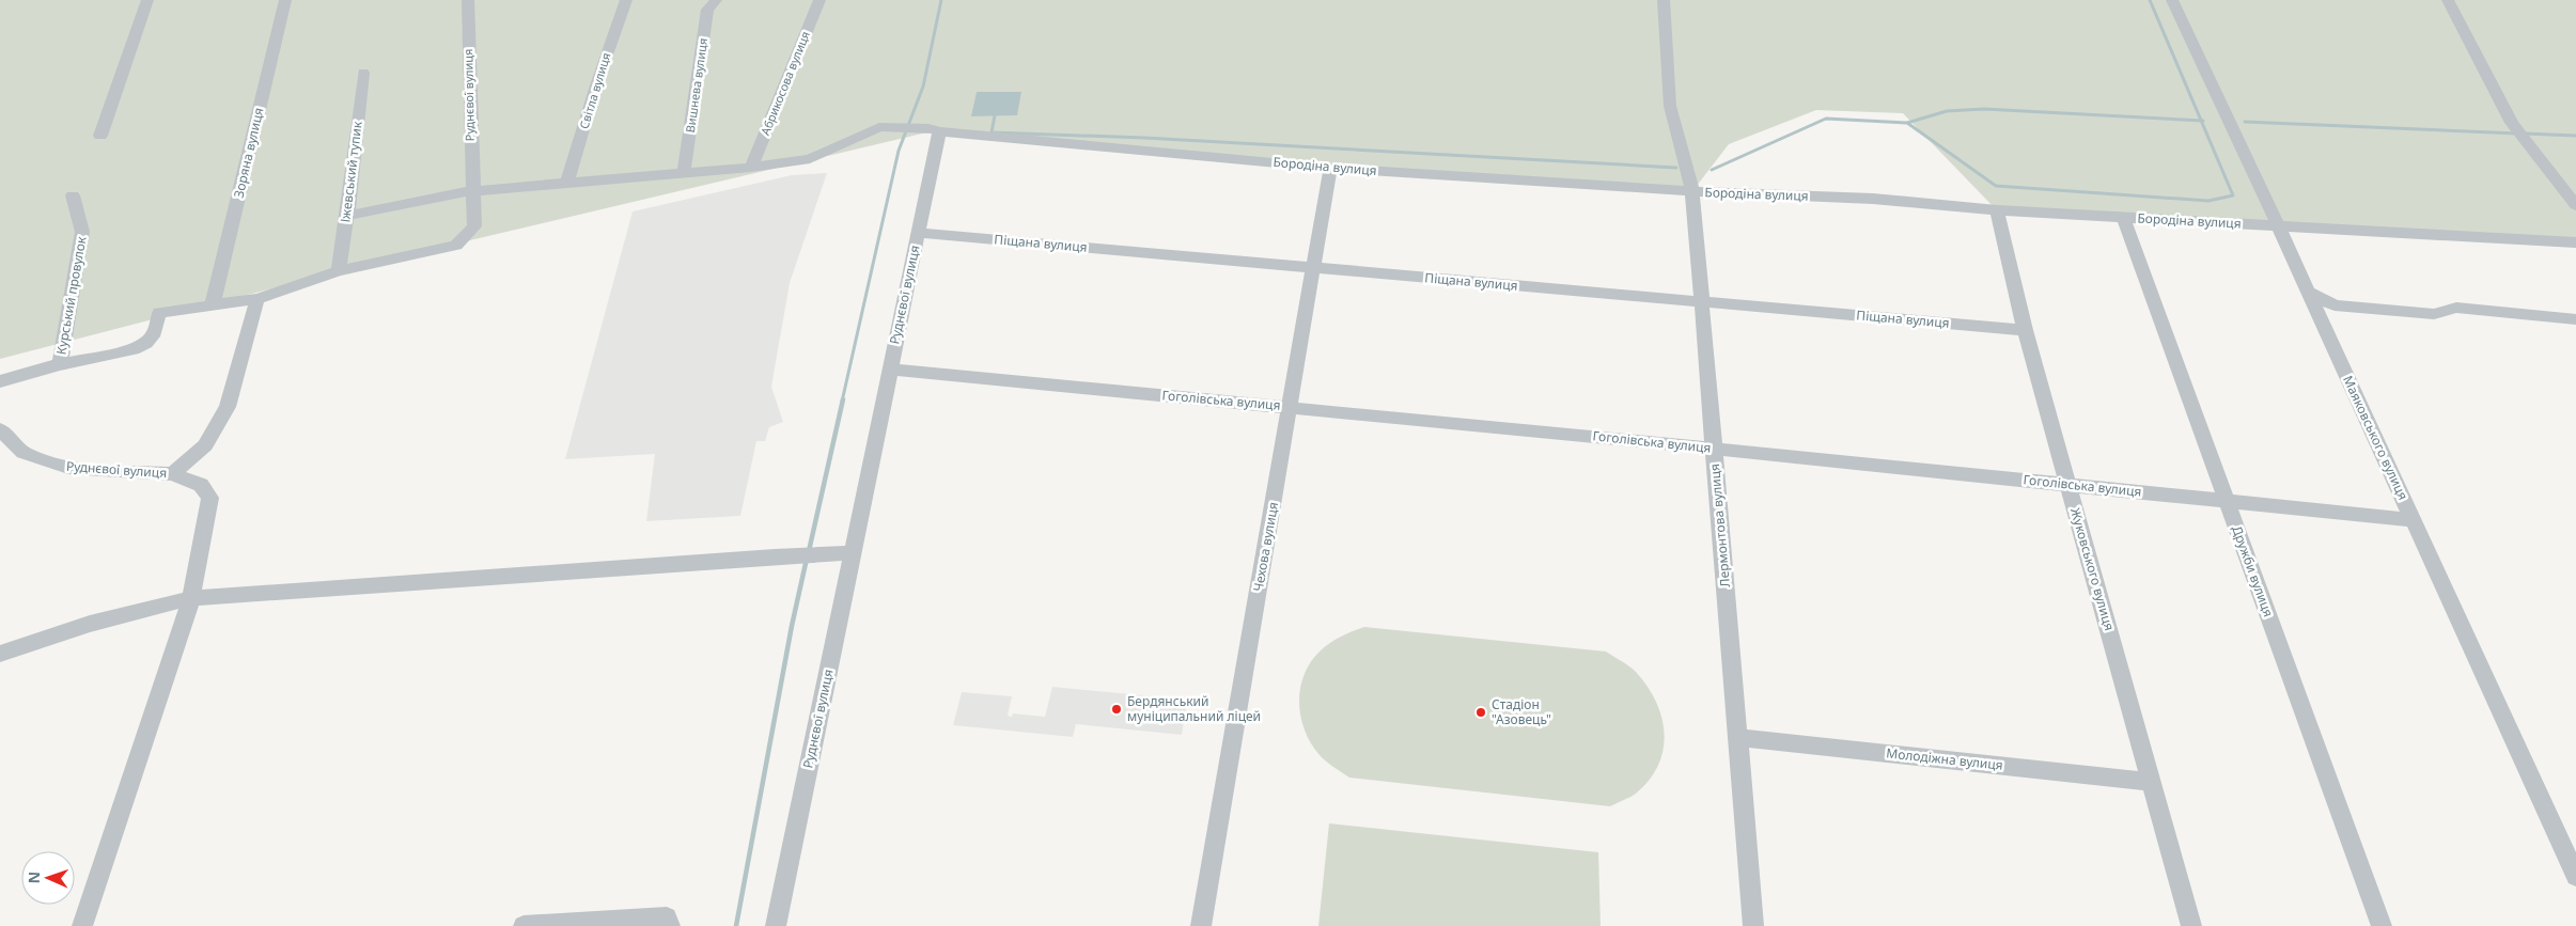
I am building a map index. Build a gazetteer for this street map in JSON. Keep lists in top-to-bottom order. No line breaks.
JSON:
{"streets":{"street":["Абрикосова вулиця","Вишнева вулиця","Світла вулиця","Руднєвої вулиця","Зоряна вулиця","Бородіна вулиця","Іжевський тупик","Піщана вулиця","Курський провулок","Гоголівська вулиця","Маяковського вулиця","Лермонтова вулиця","Чехова вулиця","Жуковського вулиця","Дружби вулиця","Молодіжна вулиця"]},"crossings":[["Руднєвої вулиця","Зоряна вулиця"],["Руднєвої вулиця","Бородіна вулиця"],["Руднєвої вулиця","Іжевський тупик"],["Руднєвої вулиця","Піщана вулиця"],["Руднєвої вулиця","Курський провулок"],["Руднєвої вулиця","Гоголівська вулиця"],["Бородіна вулиця","Маяковського вулиця"],["Бородіна вулиця","Лермонтова вулиця"],["Бородіна вулиця","Чехова вулиця"],["Бородіна вулиця","Жуковського вулиця"],["Бородіна вулиця","Дружби вулиця"],["Піщана вулиця","Лермонтова вулиця"],["Піщана вулиця","Чехова вулиця"],["Піщана вулиця","Жуковського вулиця"],["Гоголівська вулиця","Маяковського вулиця"],["Гоголівська вулиця","Лермонтова вулиця"],["Гоголівська вулиця","Чехова вулиця"],["Гоголівська вулиця","Жуковського вулиця"],["Гоголівська вулиця","Дружби вулиця"],["Лермонтова вулиця","Молодіжна вулиця"],["Жуковського вулиця","Молодіжна вулиця"]],"places":["Бердянський муніципальний ліцей","Стадіон \"Азовець\""],"north":"left"}
